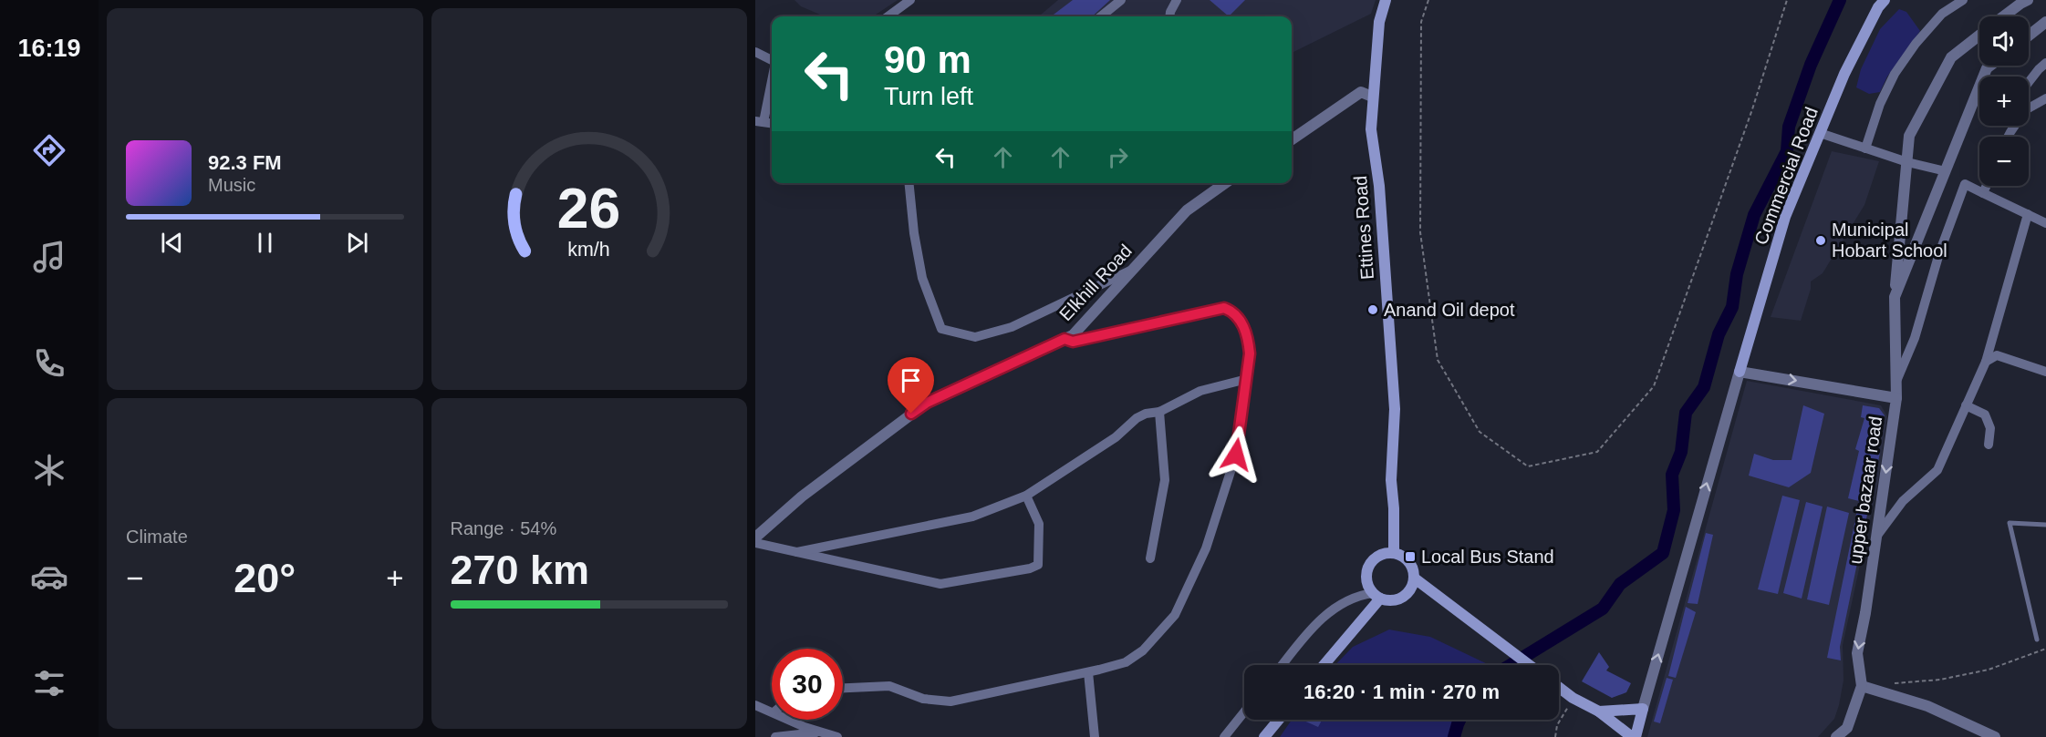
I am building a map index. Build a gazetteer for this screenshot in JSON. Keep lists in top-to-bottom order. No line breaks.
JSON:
{"streets":{"main road":["Commercial Road","Ettines Road"],"street":["Elkhill Road","upper bazaar road"]},"crossings":[["Commercial Road","upper bazaar road"]],"places":{"other":["Municipal Hobart School","Anand Oil depot"],"transit":["Local Bus Stand"]},"page":{"tabs":"16:19","map_buttons":["+","−"],"turn":["90 m","Turn left"],"song":["92.3 FM","Music"],"tile":["Climate",["Range · 54%","270 km"]],"heat":["−","20°","+"],"limit":"30","trip":"16:20 · 1 min · 270 m","gauge":["26","km/h"]}}
